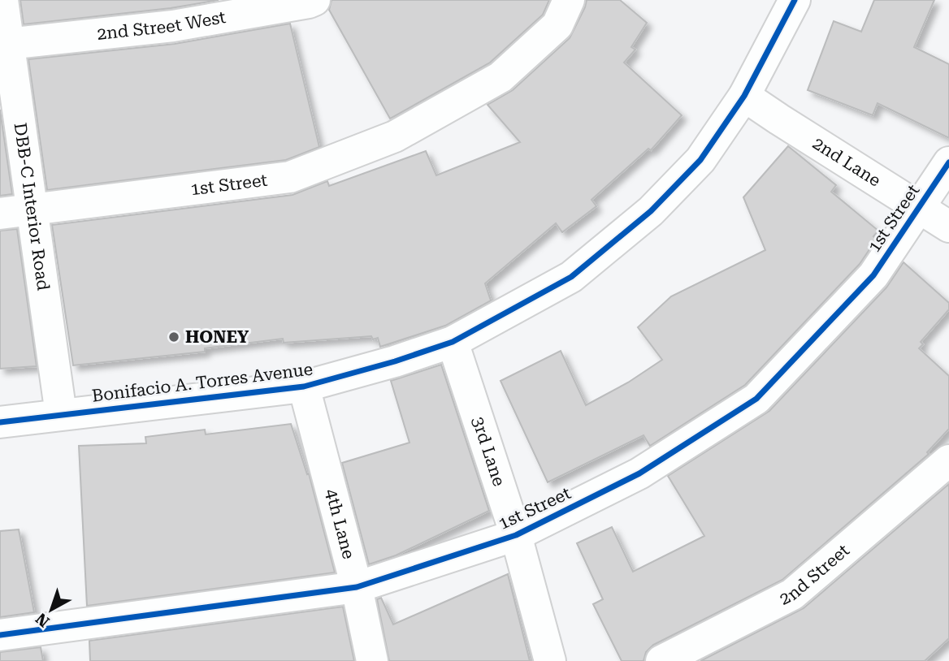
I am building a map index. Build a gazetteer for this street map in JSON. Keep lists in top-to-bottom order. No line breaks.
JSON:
{"streets":{"street":["2nd Street West","2nd Lane","1st Street","DBB-C Interior Road","Bonifacio A. Torres Avenue","3rd Lane","4th Lane","2nd Street"]},"crossings":[["2nd Street West","DBB-C Interior Road"],["2nd Lane","1st Street"],["2nd Lane","Bonifacio A. Torres Avenue"],["1st Street","DBB-C Interior Road"],["1st Street","3rd Lane"],["1st Street","4th Lane"],["DBB-C Interior Road","Bonifacio A. Torres Avenue"],["Bonifacio A. Torres Avenue","3rd Lane"],["Bonifacio A. Torres Avenue","4th Lane"]],"places":["HONEY"],"north":"bottom left"}
